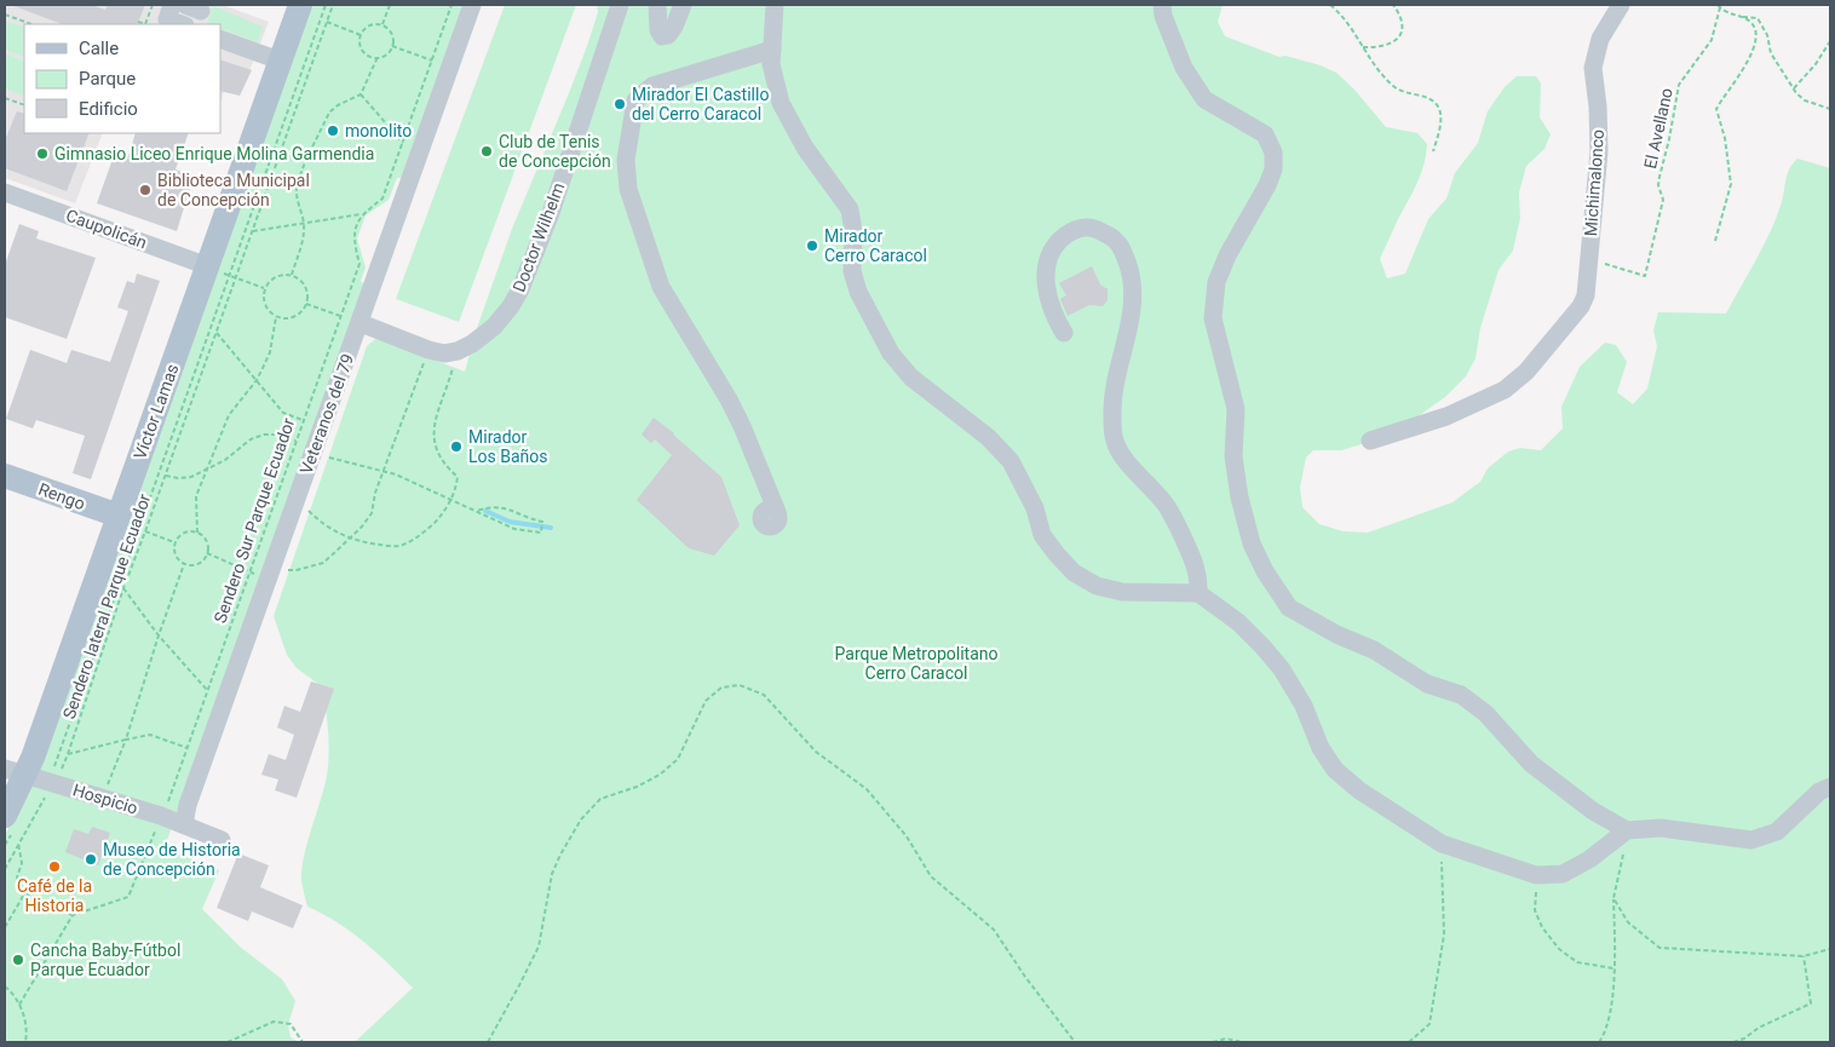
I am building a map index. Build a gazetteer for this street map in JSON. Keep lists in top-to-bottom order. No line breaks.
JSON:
{"streets":{"main road":["Víctor Lamas","Rengo"],"street":["Michimalonco","Caupolicán","Doctor Wilhelm","Veteranos del 79","Hospicio"],"path":["El Avellano","Sendero Sur Parque Ecuador","Sendero lateral Parque Ecuador"]},"crossings":[["El Avellano","Michimalonco"],["Caupolicán","Víctor Lamas"],["Víctor Lamas","Rengo"],["Víctor Lamas","Hospicio"],["Veteranos del 79","Hospicio"],["Sendero Sur Parque Ecuador","Sendero lateral Parque Ecuador"],["Sendero Sur Parque Ecuador","Hospicio"],["Sendero lateral Parque Ecuador","Hospicio"]],"parks":["Parque Metropolitano Cerro Caracol"],"places":["Mirador El Castillo del Cerro Caracol","monolito","Club de Tenis de Concepción","Gimnasio Liceo Enrique Molina Garmendia","Biblioteca Municipal de Concepción","Mirador Cerro Caracol","Mirador Los Baños","Museo de Historia de Concepción","Café de la Historia","Cancha Baby-Fútbol Parque Ecuador"],"legend":["Calle","Parque","Edificio"]}
